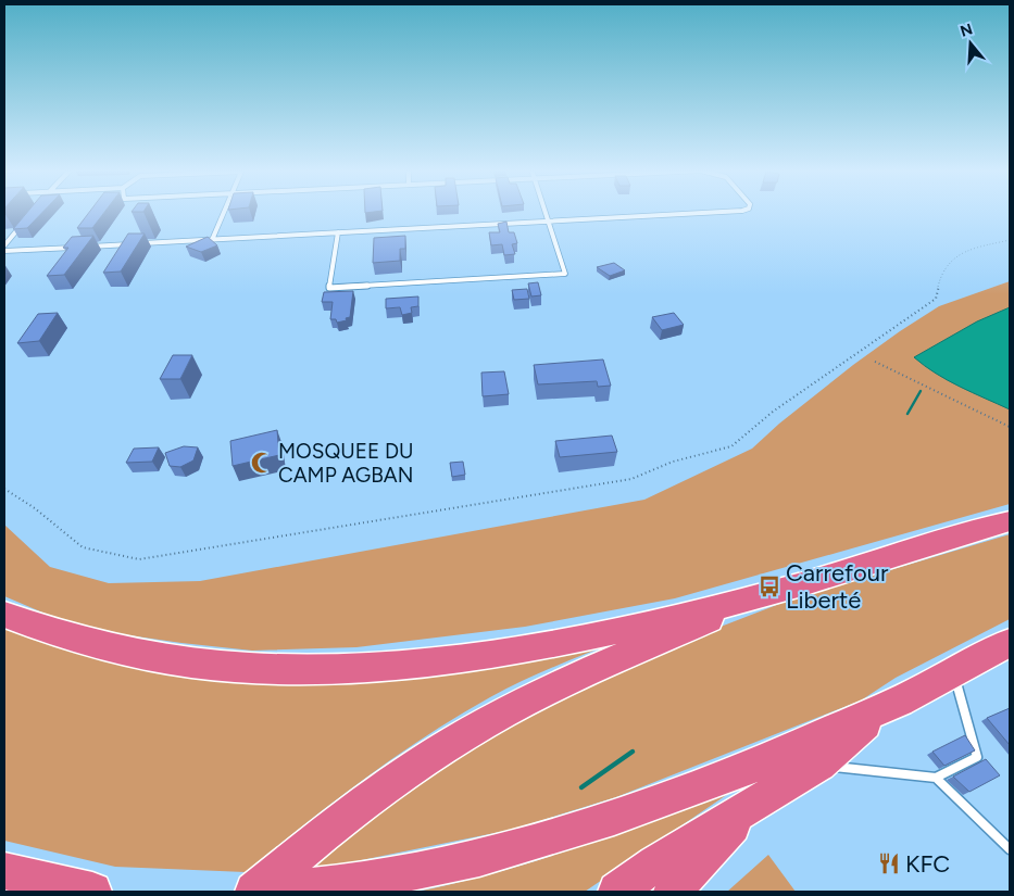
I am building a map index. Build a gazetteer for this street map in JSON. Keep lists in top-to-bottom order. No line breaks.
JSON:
{"places":{"mosque":["MOSQUEE DU CAMP AGBAN"],"bus stop":["Carrefour Liberté"],"restaurant":["KFC"]},"north":"top"}
